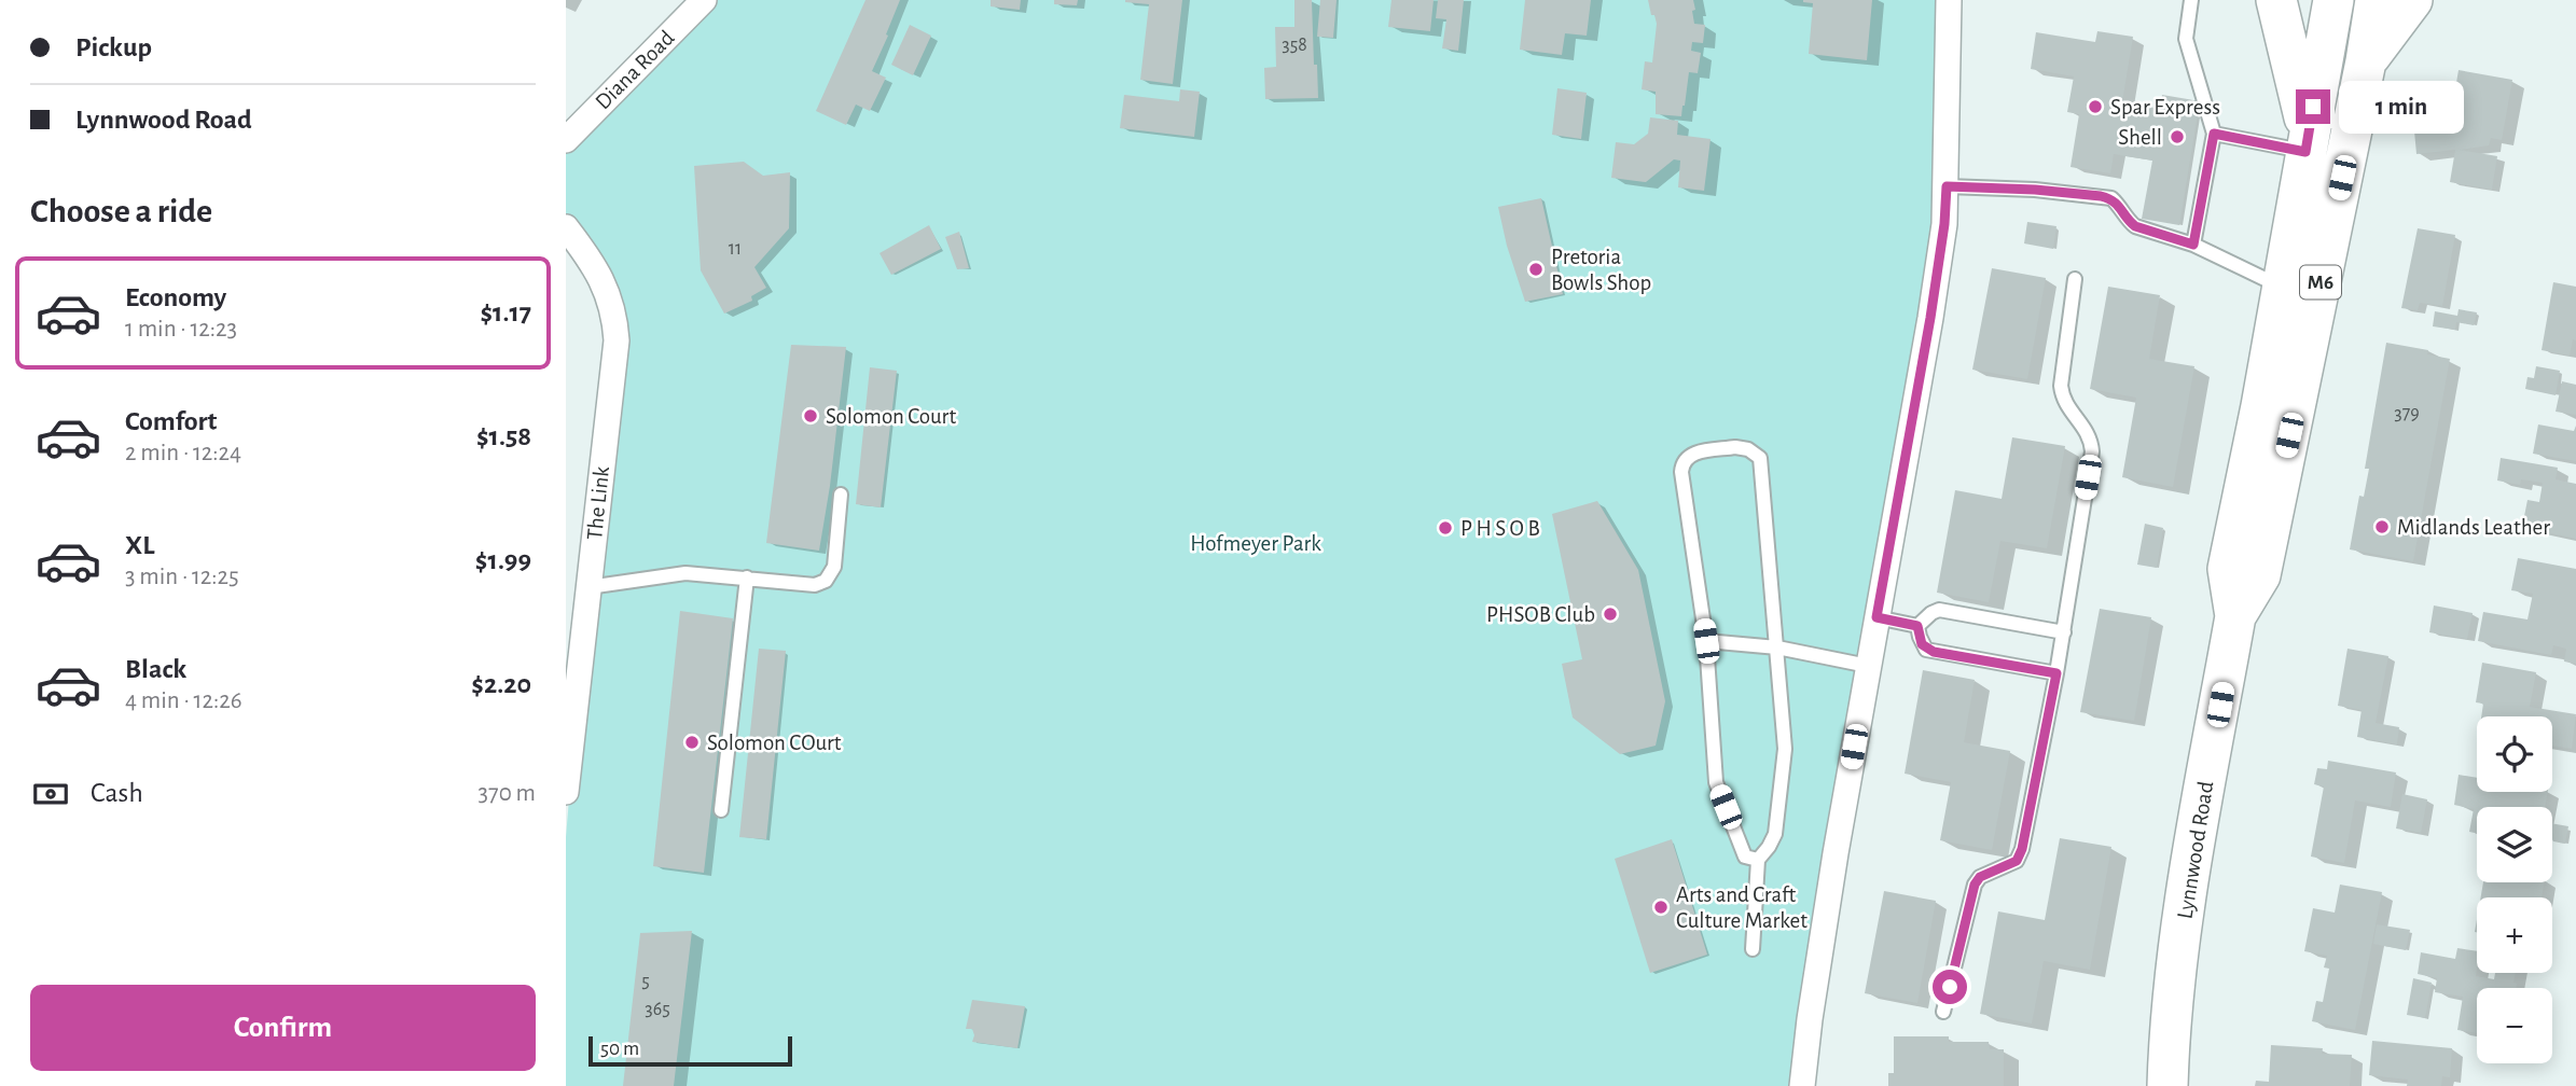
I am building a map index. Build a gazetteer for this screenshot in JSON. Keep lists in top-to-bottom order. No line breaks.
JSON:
{"streets":{"main road":["M6","Lynnwood Road"],"street":["Diana Road","The Link"]},"parks":["Hofmeyer Park"],"places":["Spar Express","Shell","Pretoria Bowls Shop","Solomon Court","Midlands Leather","P H S O B","PHSOB Club","Solomon COurt","Arts and Craft Culture Market"],"house_numbers":["358","11","379","5","365"],"scale_bar":"50 m","page":{"banner":["Pickup","Lynnwood Road"],"bubble":"1 min","heading":"Choose a ride","list":[{"name":"Economy","note":"1 min · 12:23","value":"$1.17"},{"name":"Comfort","note":"2 min · 12:24","value":"$1.58"},{"name":"XL","note":"3 min · 12:25","value":"$1.99"},{"name":"Black","note":"4 min · 12:26","value":"$2.20"}],"map_buttons":["+","−"],"pay":["Cash","370 m"],"buttons":"Confirm","scale":"50 m"}}
